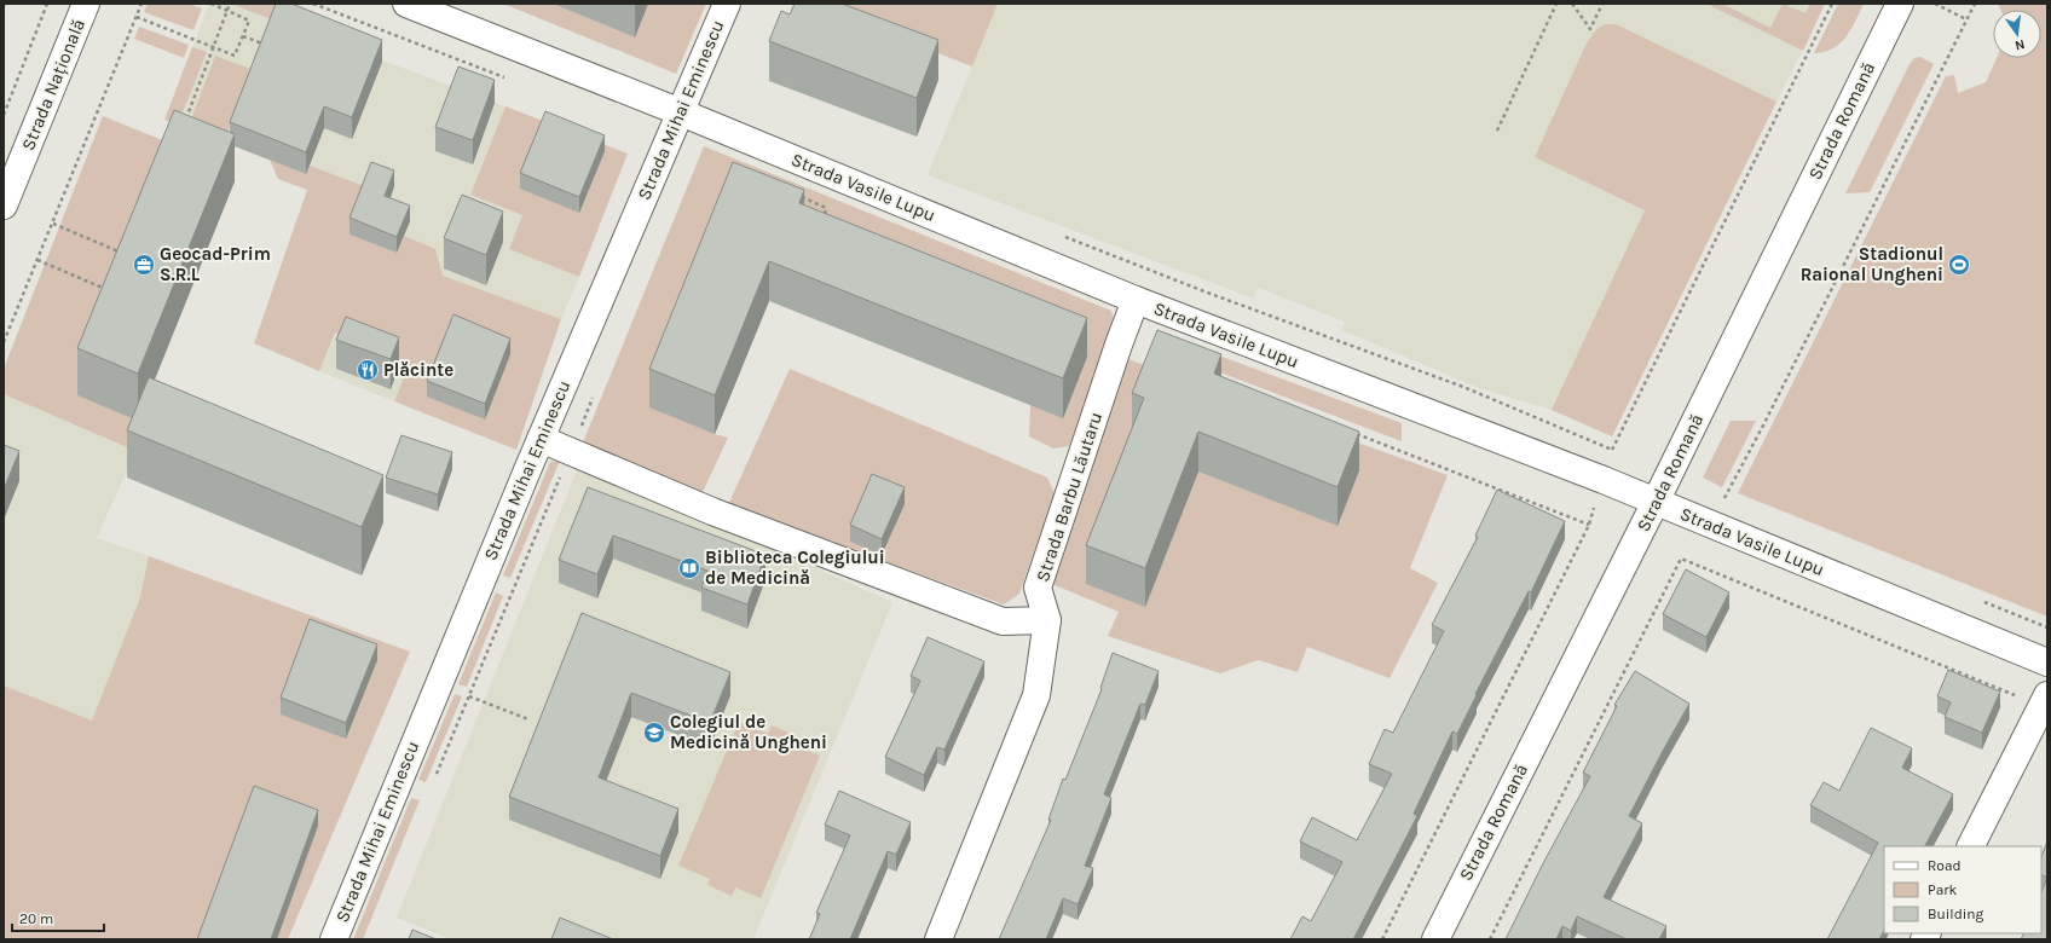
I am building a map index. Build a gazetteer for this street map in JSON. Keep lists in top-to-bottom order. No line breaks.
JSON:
{"streets":{"street":["Strada Națională","Strada Mihai Eminescu","Strada Romană","Strada Vasile Lupu","Strada Barbu Lăutaru"]},"crossings":[["Strada Mihai Eminescu","Strada Vasile Lupu"],["Strada Romană","Strada Vasile Lupu"],["Strada Vasile Lupu","Strada Barbu Lăutaru"]],"places":{"office":["Geocad-Prim S.R.L"],"sports":["Stadionul Raional Ungheni"],"restaurant":["Plăcinte"],"library":["Biblioteca Colegiului de Medicină"],"school or university":["Colegiul de Medicină Ungheni"]},"legend":["Road","Park","Building"],"scale_bar":"20 m","north":"bottom"}
